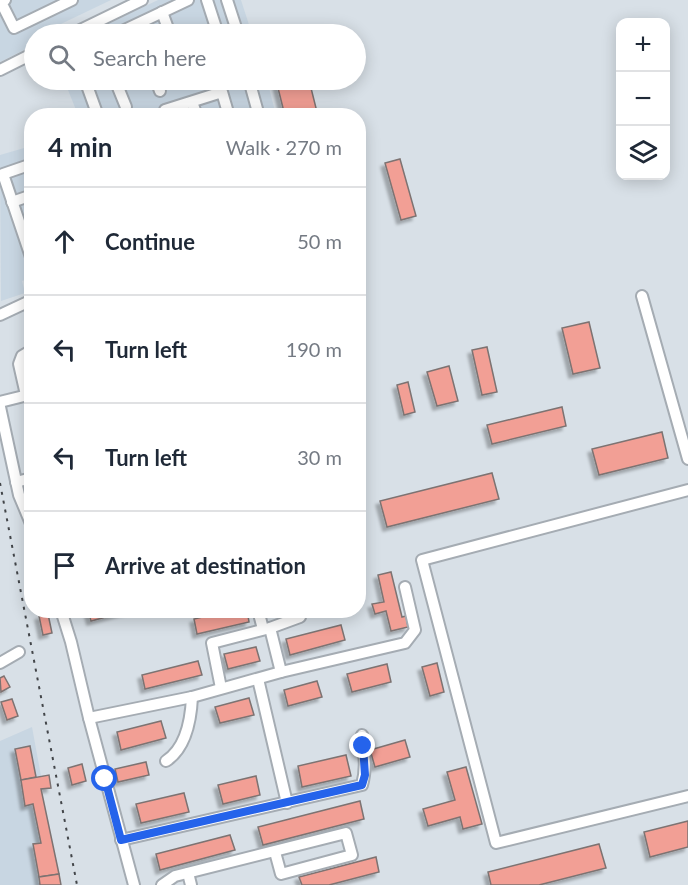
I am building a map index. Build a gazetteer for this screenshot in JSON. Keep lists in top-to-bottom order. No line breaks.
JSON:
{"page":{"map_buttons":["+","−"],"search":"Search here","heading":["4 min","Walk · 270 m"],"list":[["Continue","50 m"],["Turn left","190 m"],["Turn left","30 m"],"Arrive at destination"]}}
